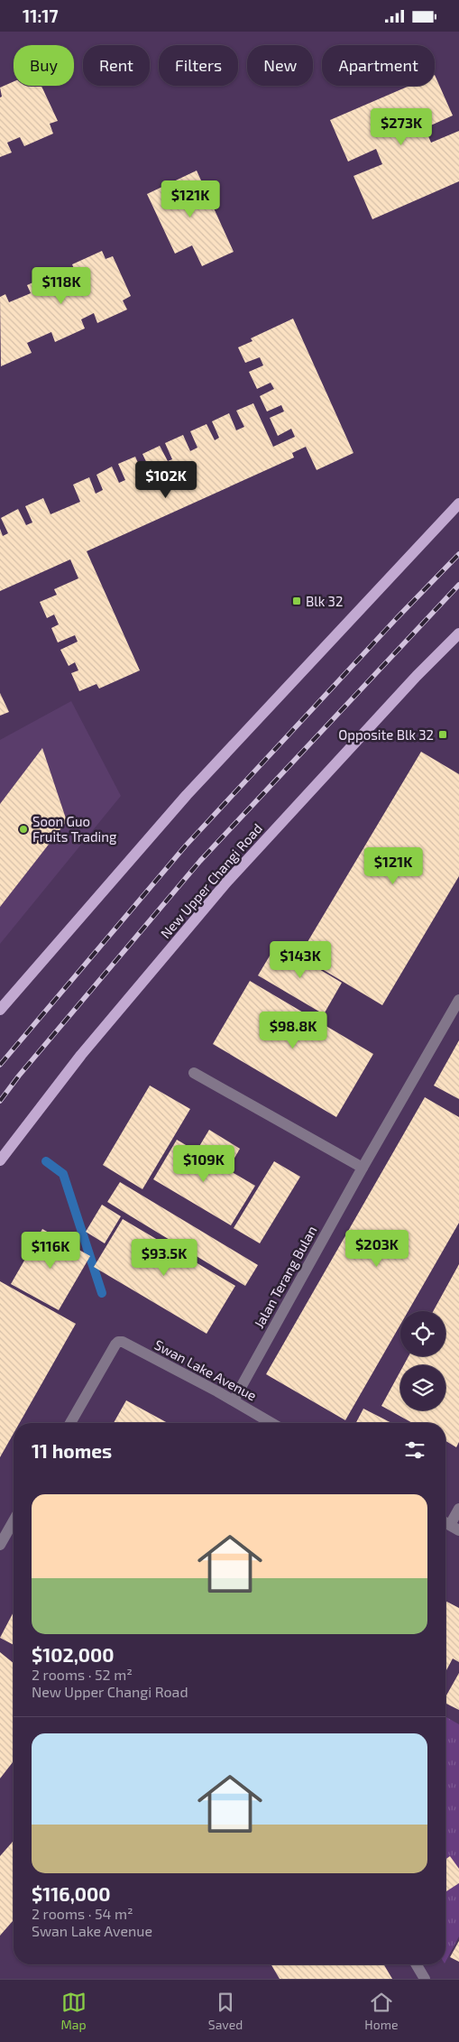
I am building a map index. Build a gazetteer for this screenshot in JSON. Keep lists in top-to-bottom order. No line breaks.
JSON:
{"streets":{"main road":["New Upper Changi Road"],"street":["Jalan Terang Bulan","Swan Lake Avenue"]},"crossings":[["Jalan Terang Bulan","Swan Lake Avenue"]],"places":{"transit":["Blk 32","Opposite Blk 32"],"other":["Soon Guo Fruits Trading"]},"page":{"status":"11:17","chip":["Buy","Rent","Filters","New","Apartment"],"price":["$273K","$121K","$118K","$102K","$121K","$143K","$98.8K","$109K","$203K","$116K","$93.5K"],"heading":"11 homes","list":[{"name":"$102,000","note":"2 rooms · 52 m² · New Upper Changi Road"},{"name":"$116,000","note":"2 rooms · 54 m² · Swan Lake Avenue"}],"tabs":["Map","Saved","Home"]}}
